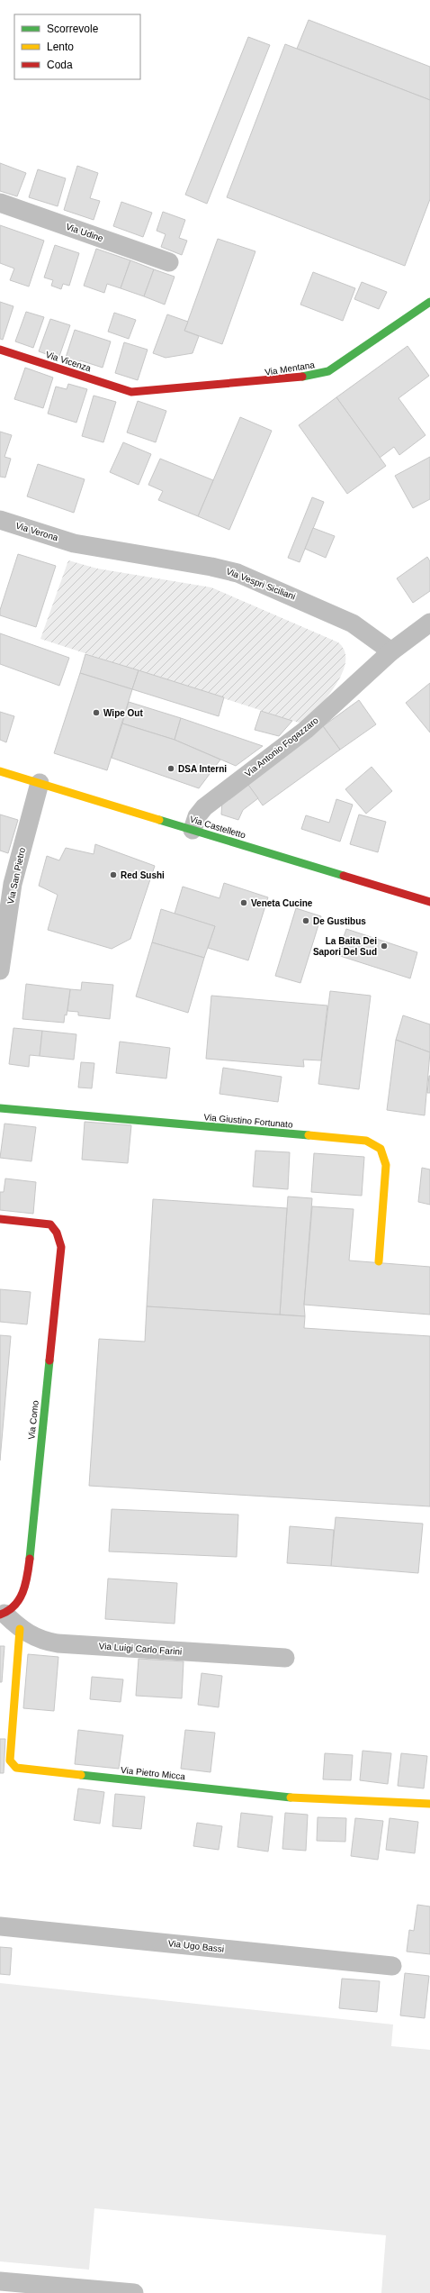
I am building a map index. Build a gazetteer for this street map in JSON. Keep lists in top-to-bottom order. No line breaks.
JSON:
{"streets":{"street":["Via Udine","Via Vicenza","Via Mentana","Via Verona","Via Vespri Siciliani","Via Antonio Fogazzaro","Via Castelletto","Via San Pietro","Via Giustino Fortunato","Via Como","Via Luigi Carlo Farini","Via Pietro Micca","Via Ugo Bassi"]},"crossings":[["Via Vicenza","Via Mentana"],["Via Verona","Via Vespri Siciliani"],["Via Vespri Siciliani","Via Antonio Fogazzaro"],["Via Antonio Fogazzaro","Via Castelletto"],["Via Castelletto","Via San Pietro"],["Via Como","Via Luigi Carlo Farini"],["Via Luigi Carlo Farini","Via Pietro Micca"]],"places":["Wipe Out","DSA Interni","Red Sushi","Veneta Cucine","De Gustibus","La Baita Dei Sapori Del Sud"],"legend":["Scorrevole","Lento","Coda"]}
